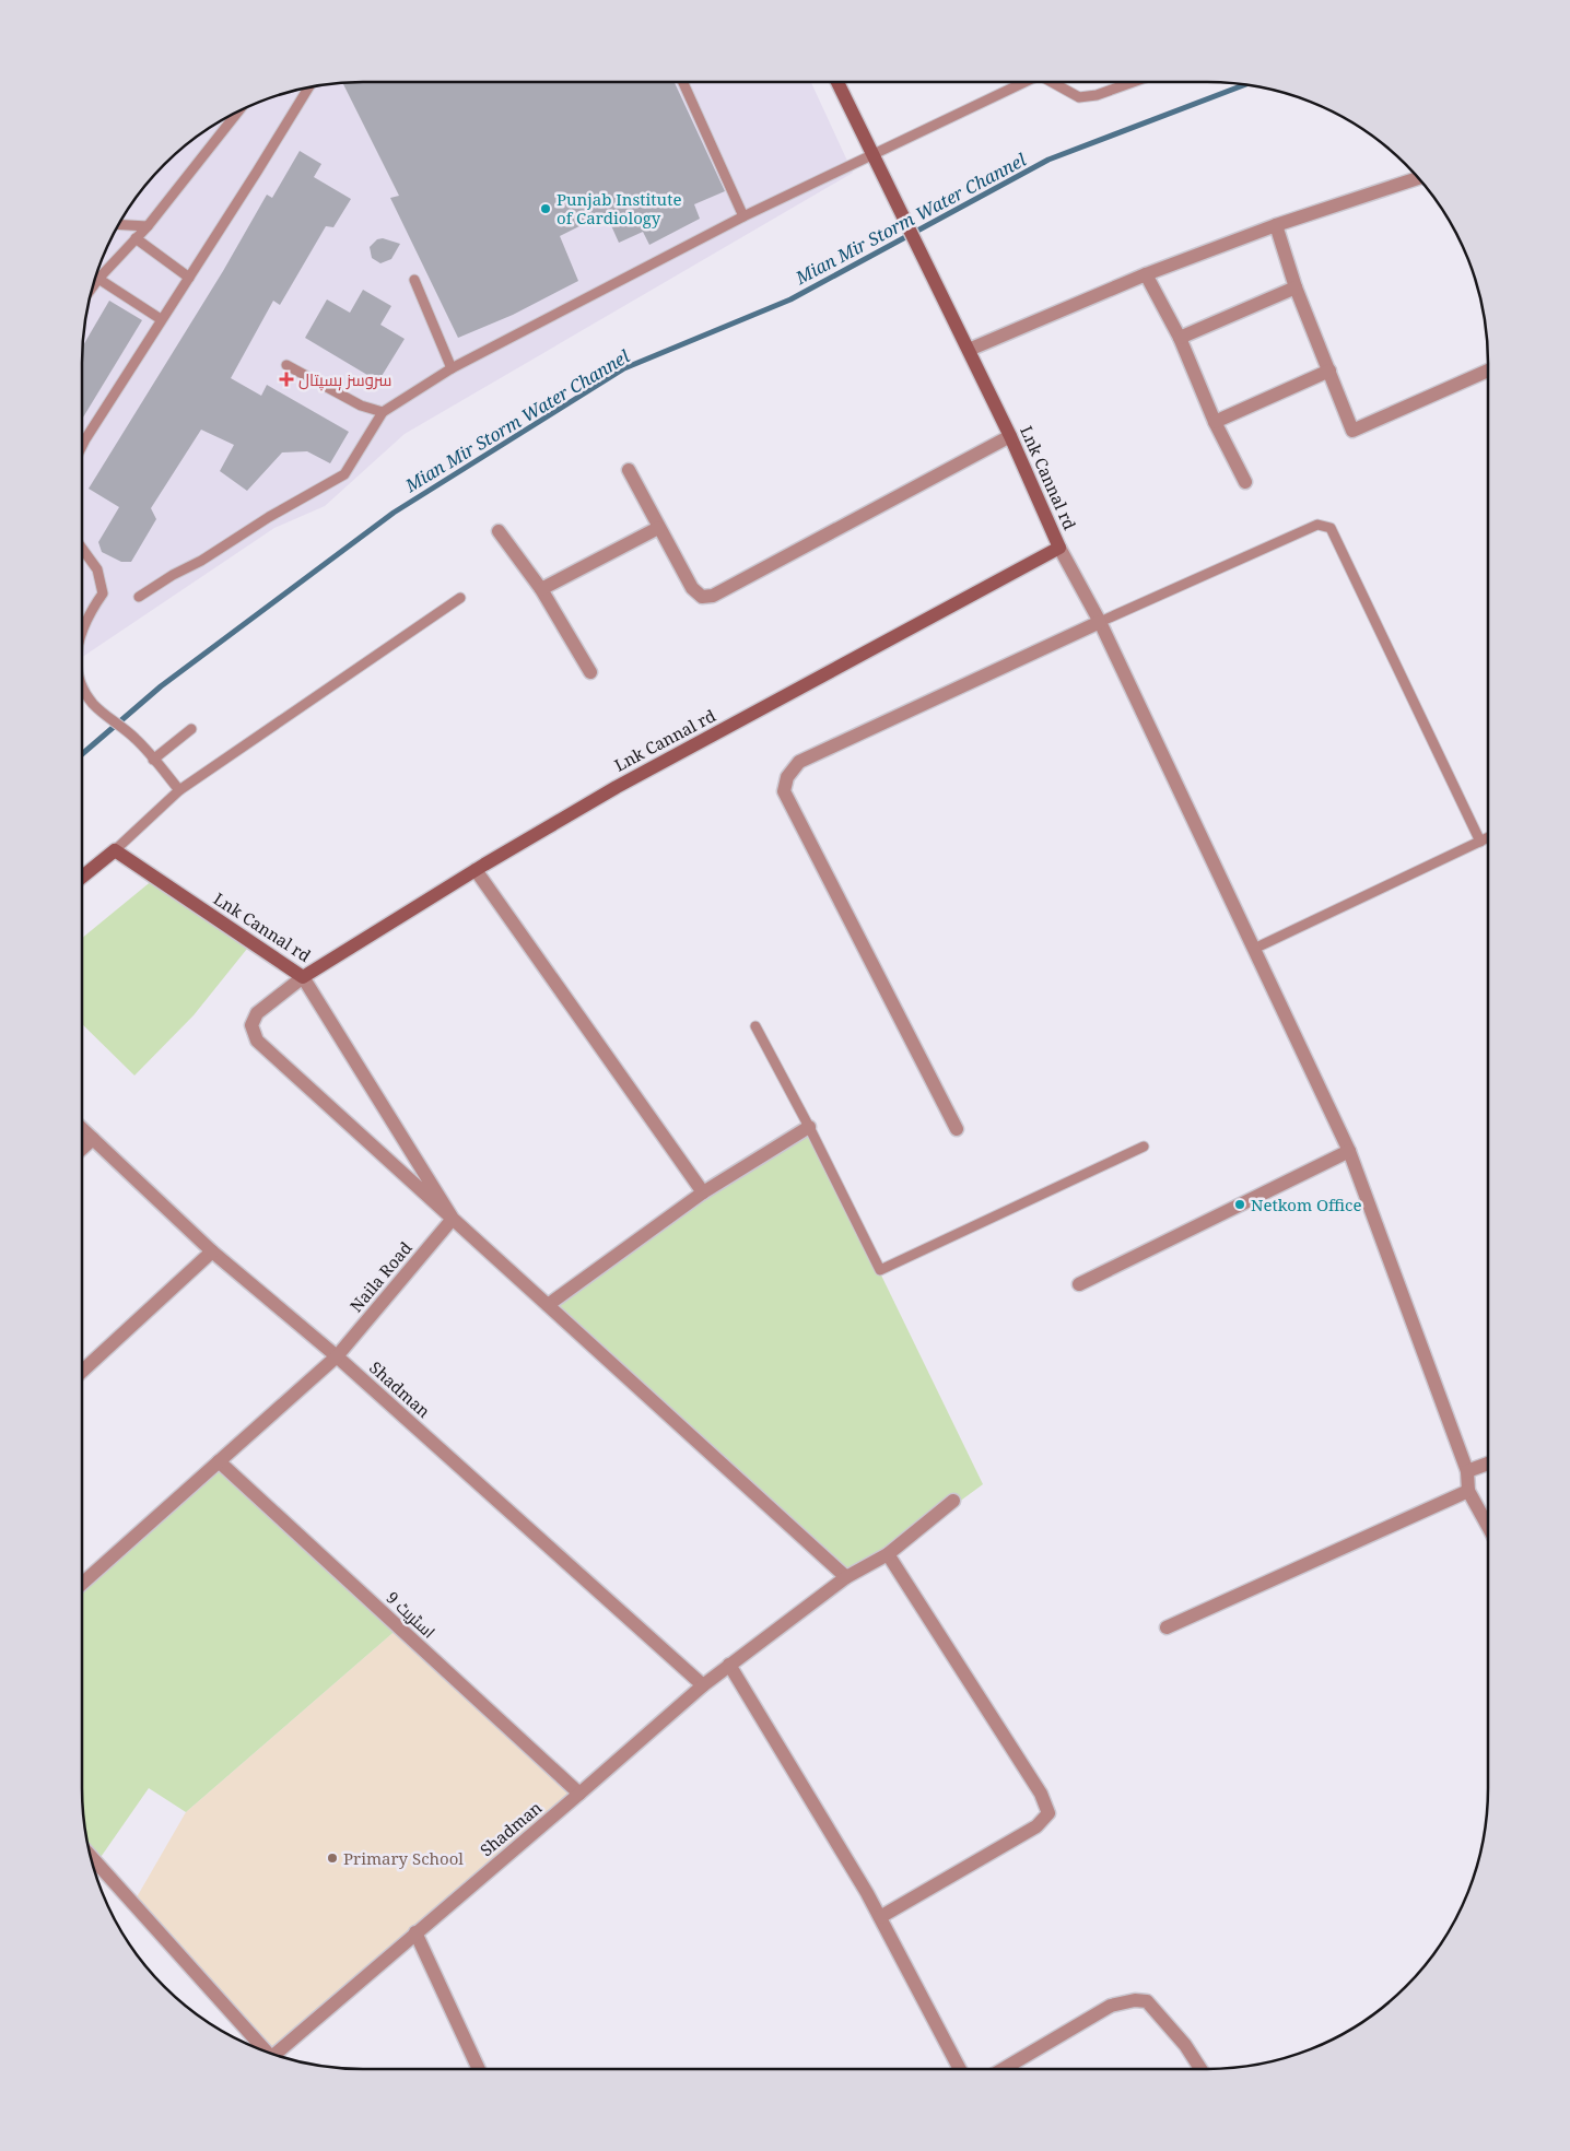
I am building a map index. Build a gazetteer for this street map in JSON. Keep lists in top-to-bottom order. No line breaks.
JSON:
{"streets":{"street":["Lnk Cannal rd","Naila Road","Shadman","اسٹریٹ 9"]},"crossings":[["Naila Road","Shadman"],["Naila Road","اسٹریٹ 9"],["Shadman","اسٹریٹ 9"]],"water":["Mian Mir Storm Water Channel"],"places":{"other":["Punjab Institute of Cardiology","Netkom Office","Primary School"],"health":["سروسز ہسپتال"]}}
